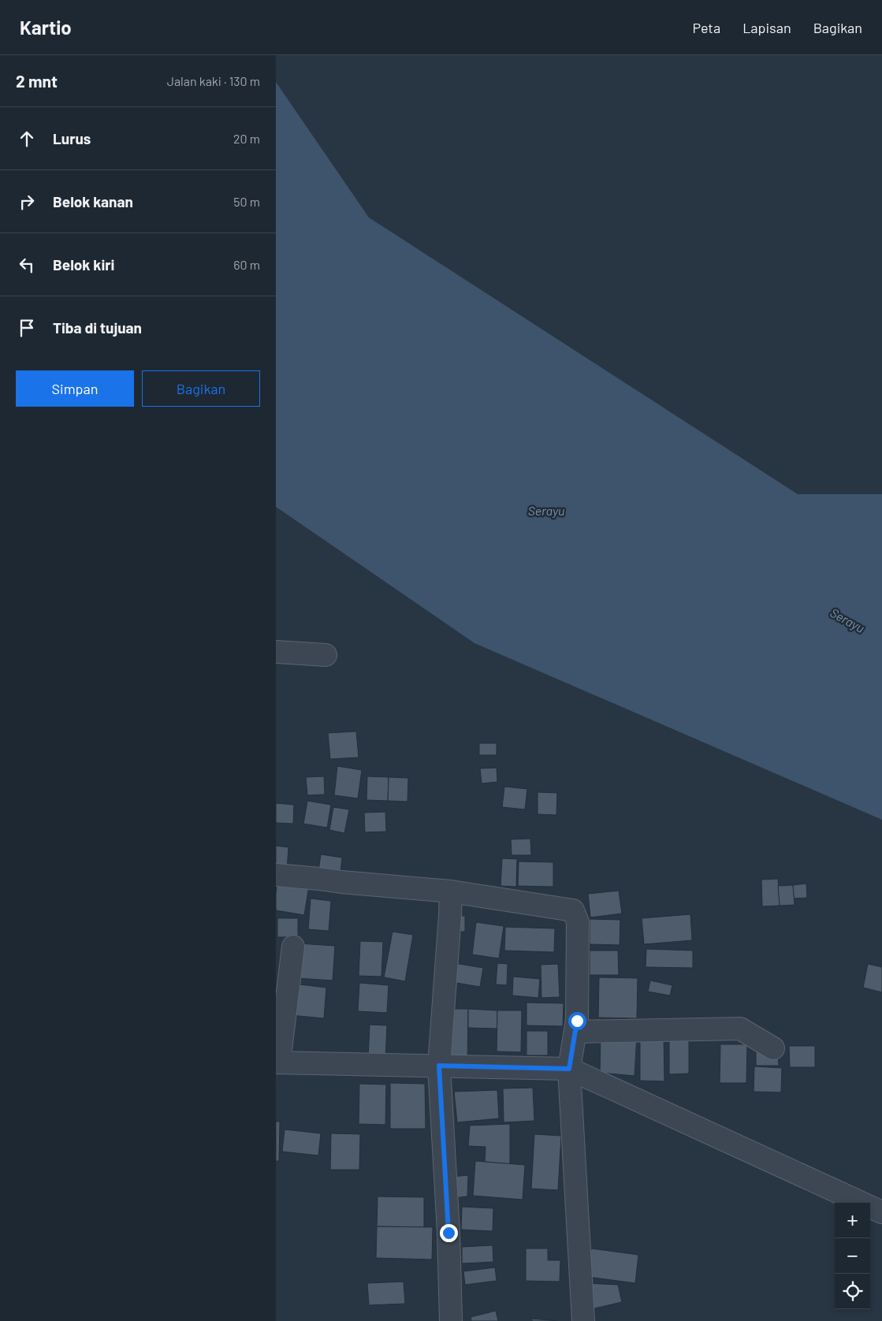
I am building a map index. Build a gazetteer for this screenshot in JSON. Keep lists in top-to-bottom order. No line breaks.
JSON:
{"water":["Serayu"],"page":{"header":"Kartio","nav":["Peta","Lapisan","Bagikan"],"heading":["2 mnt","Jalan kaki · 130 m"],"list":[["Lurus","20 m"],["Belok kanan","50 m"],["Belok kiri","60 m"],"Tiba di tujuan"],"buttons":["Simpan","Bagikan"],"map_buttons":["+","−"]}}
